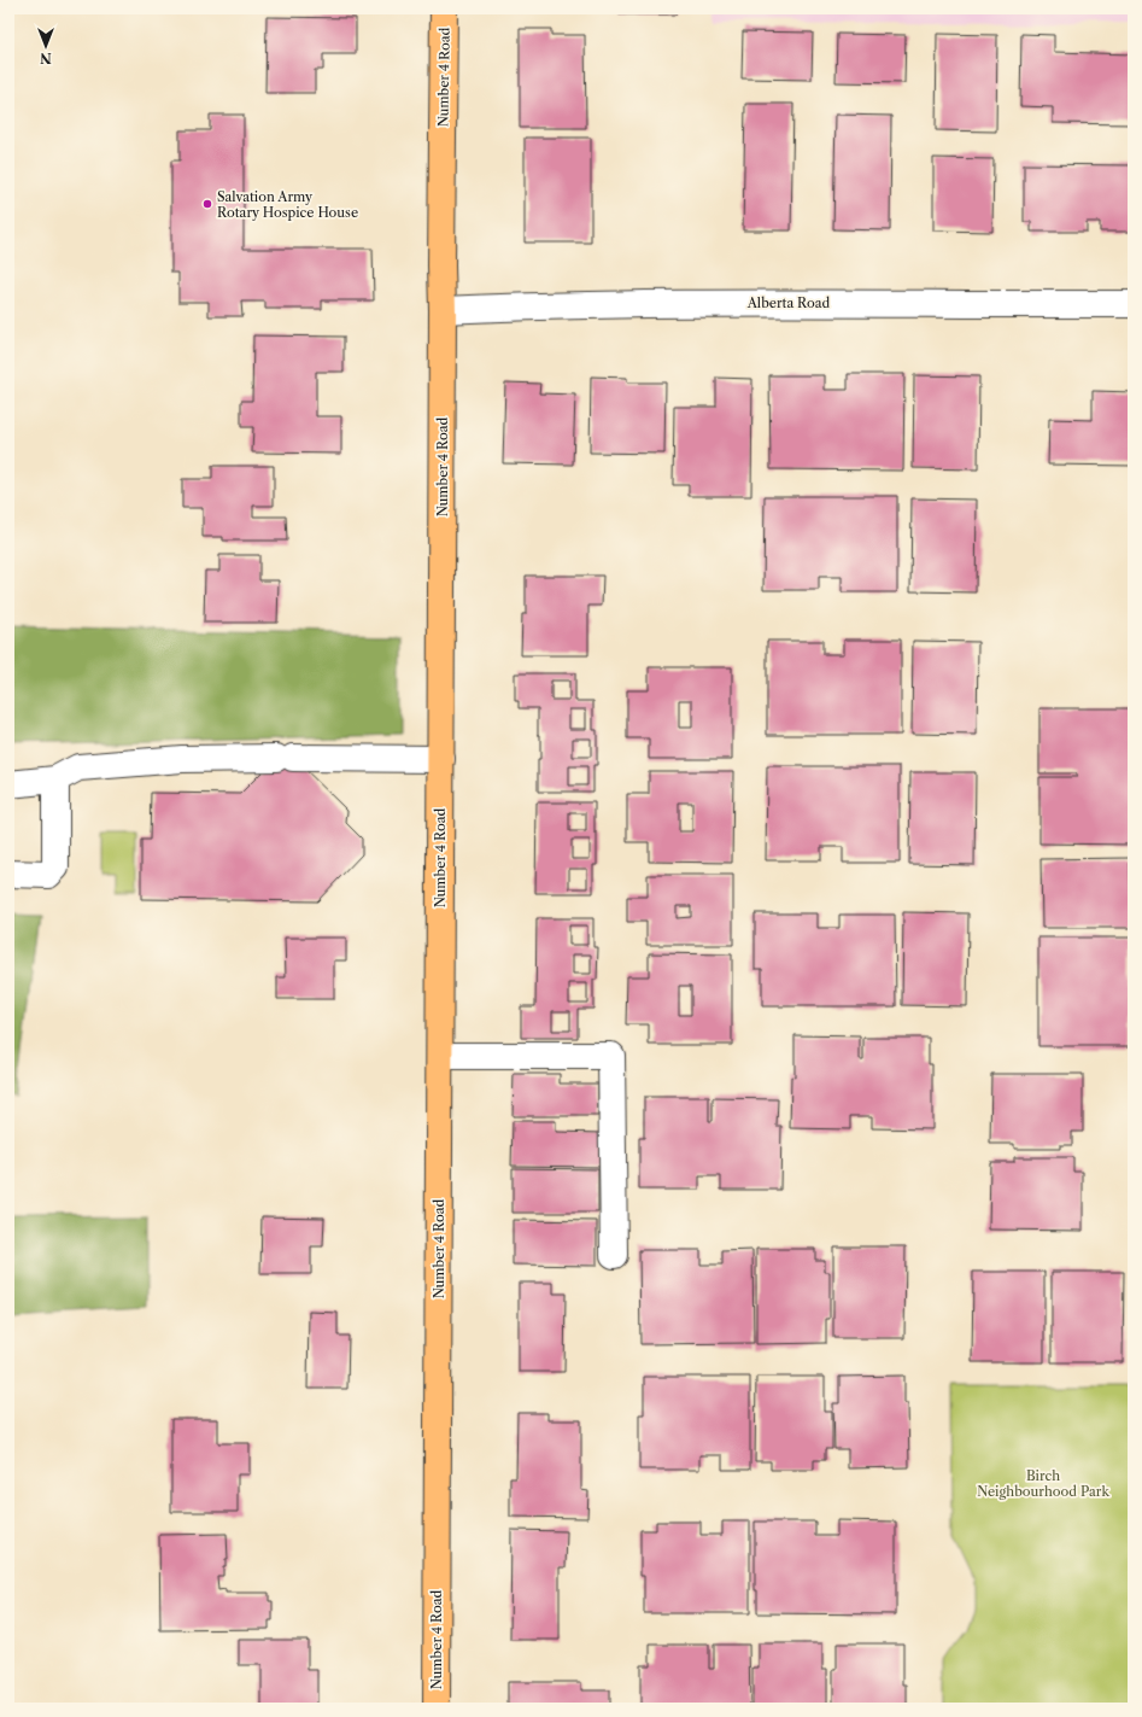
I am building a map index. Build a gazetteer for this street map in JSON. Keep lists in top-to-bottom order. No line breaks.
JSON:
{"streets":{"main road":["Number 4 Road"],"street":["Alberta Road"]},"crossings":[["Number 4 Road","Alberta Road"]],"parks":["Birch Neighbourhood Park"],"places":["Salvation Army Rotary Hospice House"],"north":"bottom"}
